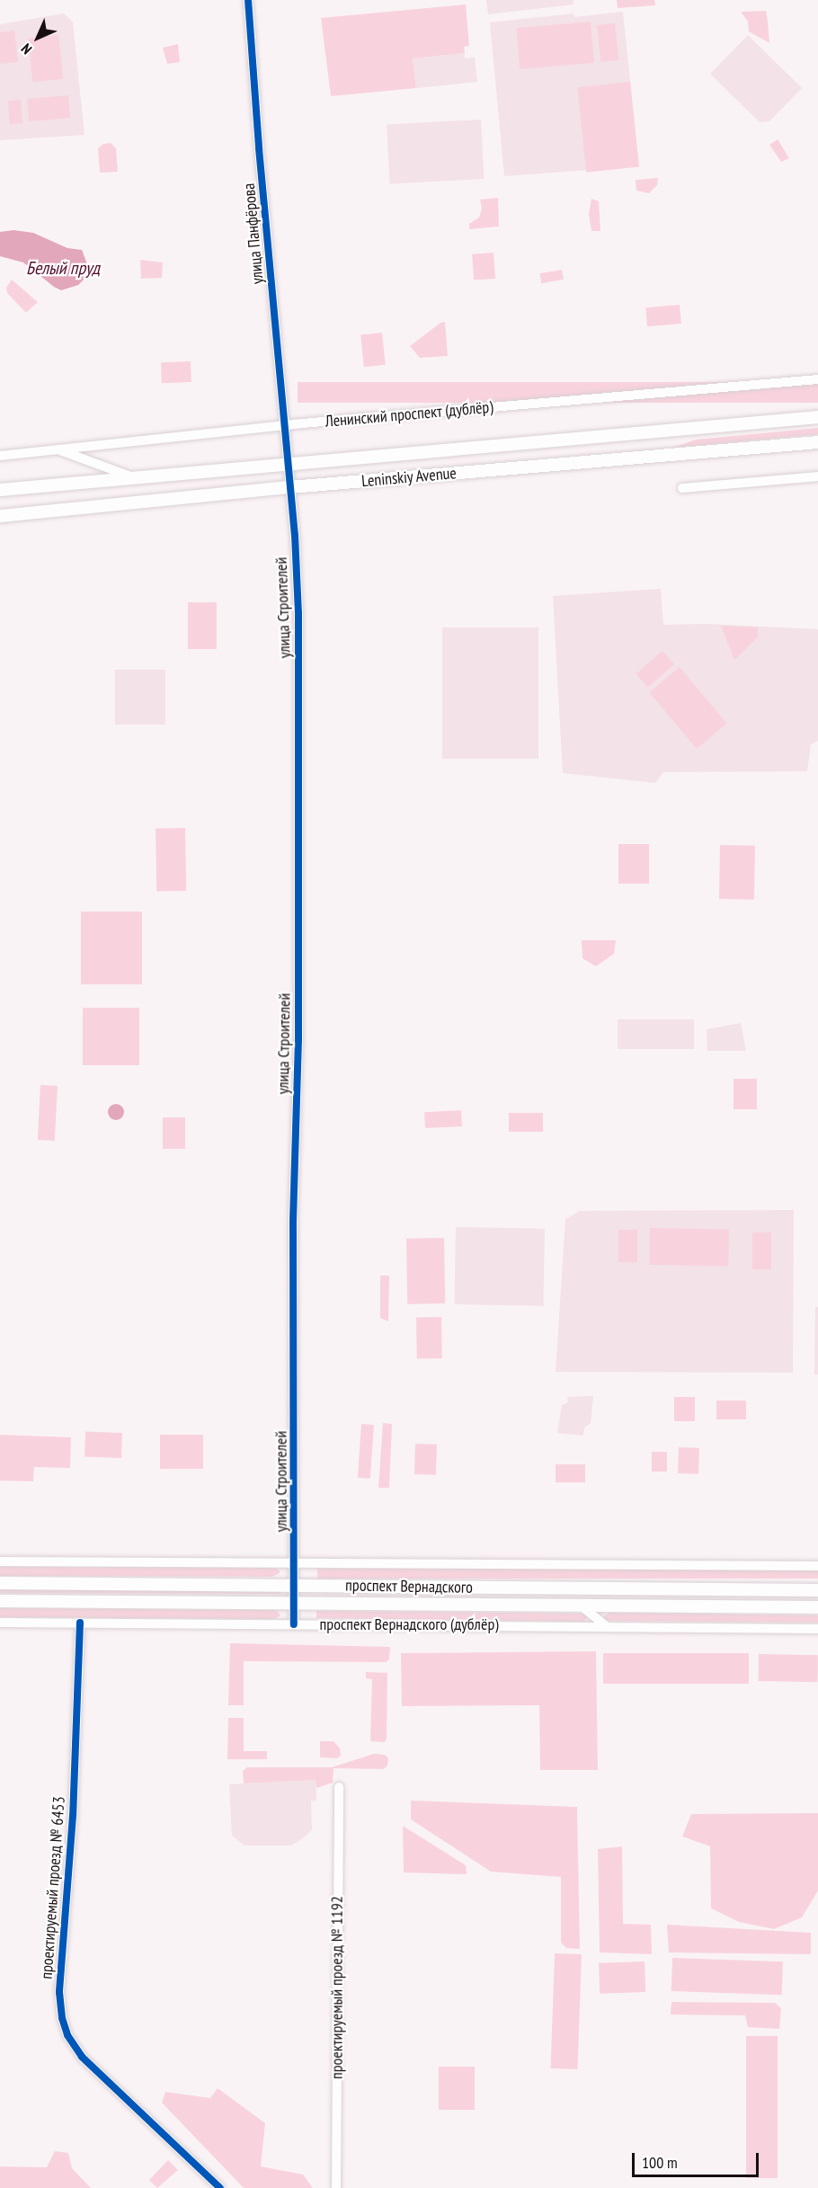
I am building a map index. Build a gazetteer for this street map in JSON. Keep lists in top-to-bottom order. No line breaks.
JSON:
{"streets":{"main road":["Leninskiy Avenue","проспект Вернадского"],"street":["улица Панфёрова","Ленинский проспект (дублёр)","улица Строителей","проспект Вернадского (дублёр)","проектируемый проезд № 6453","проектируемый проезд № 1192"]},"crossings":[["улица Панфёрова","Ленинский проспект (дублёр)"],["улица Панфёрова","Leninskiy Avenue"],["улица Панфёрова","улица Строителей"],["Leninskiy Avenue","улица Строителей"],["улица Строителей","проспект Вернадского"],["улица Строителей","проспект Вернадского (дублёр)"],["проспект Вернадского (дублёр)","проектируемый проезд № 6453"]],"water":["Белый пруд"],"scale_bar":"100 m","north":"bottom left"}
